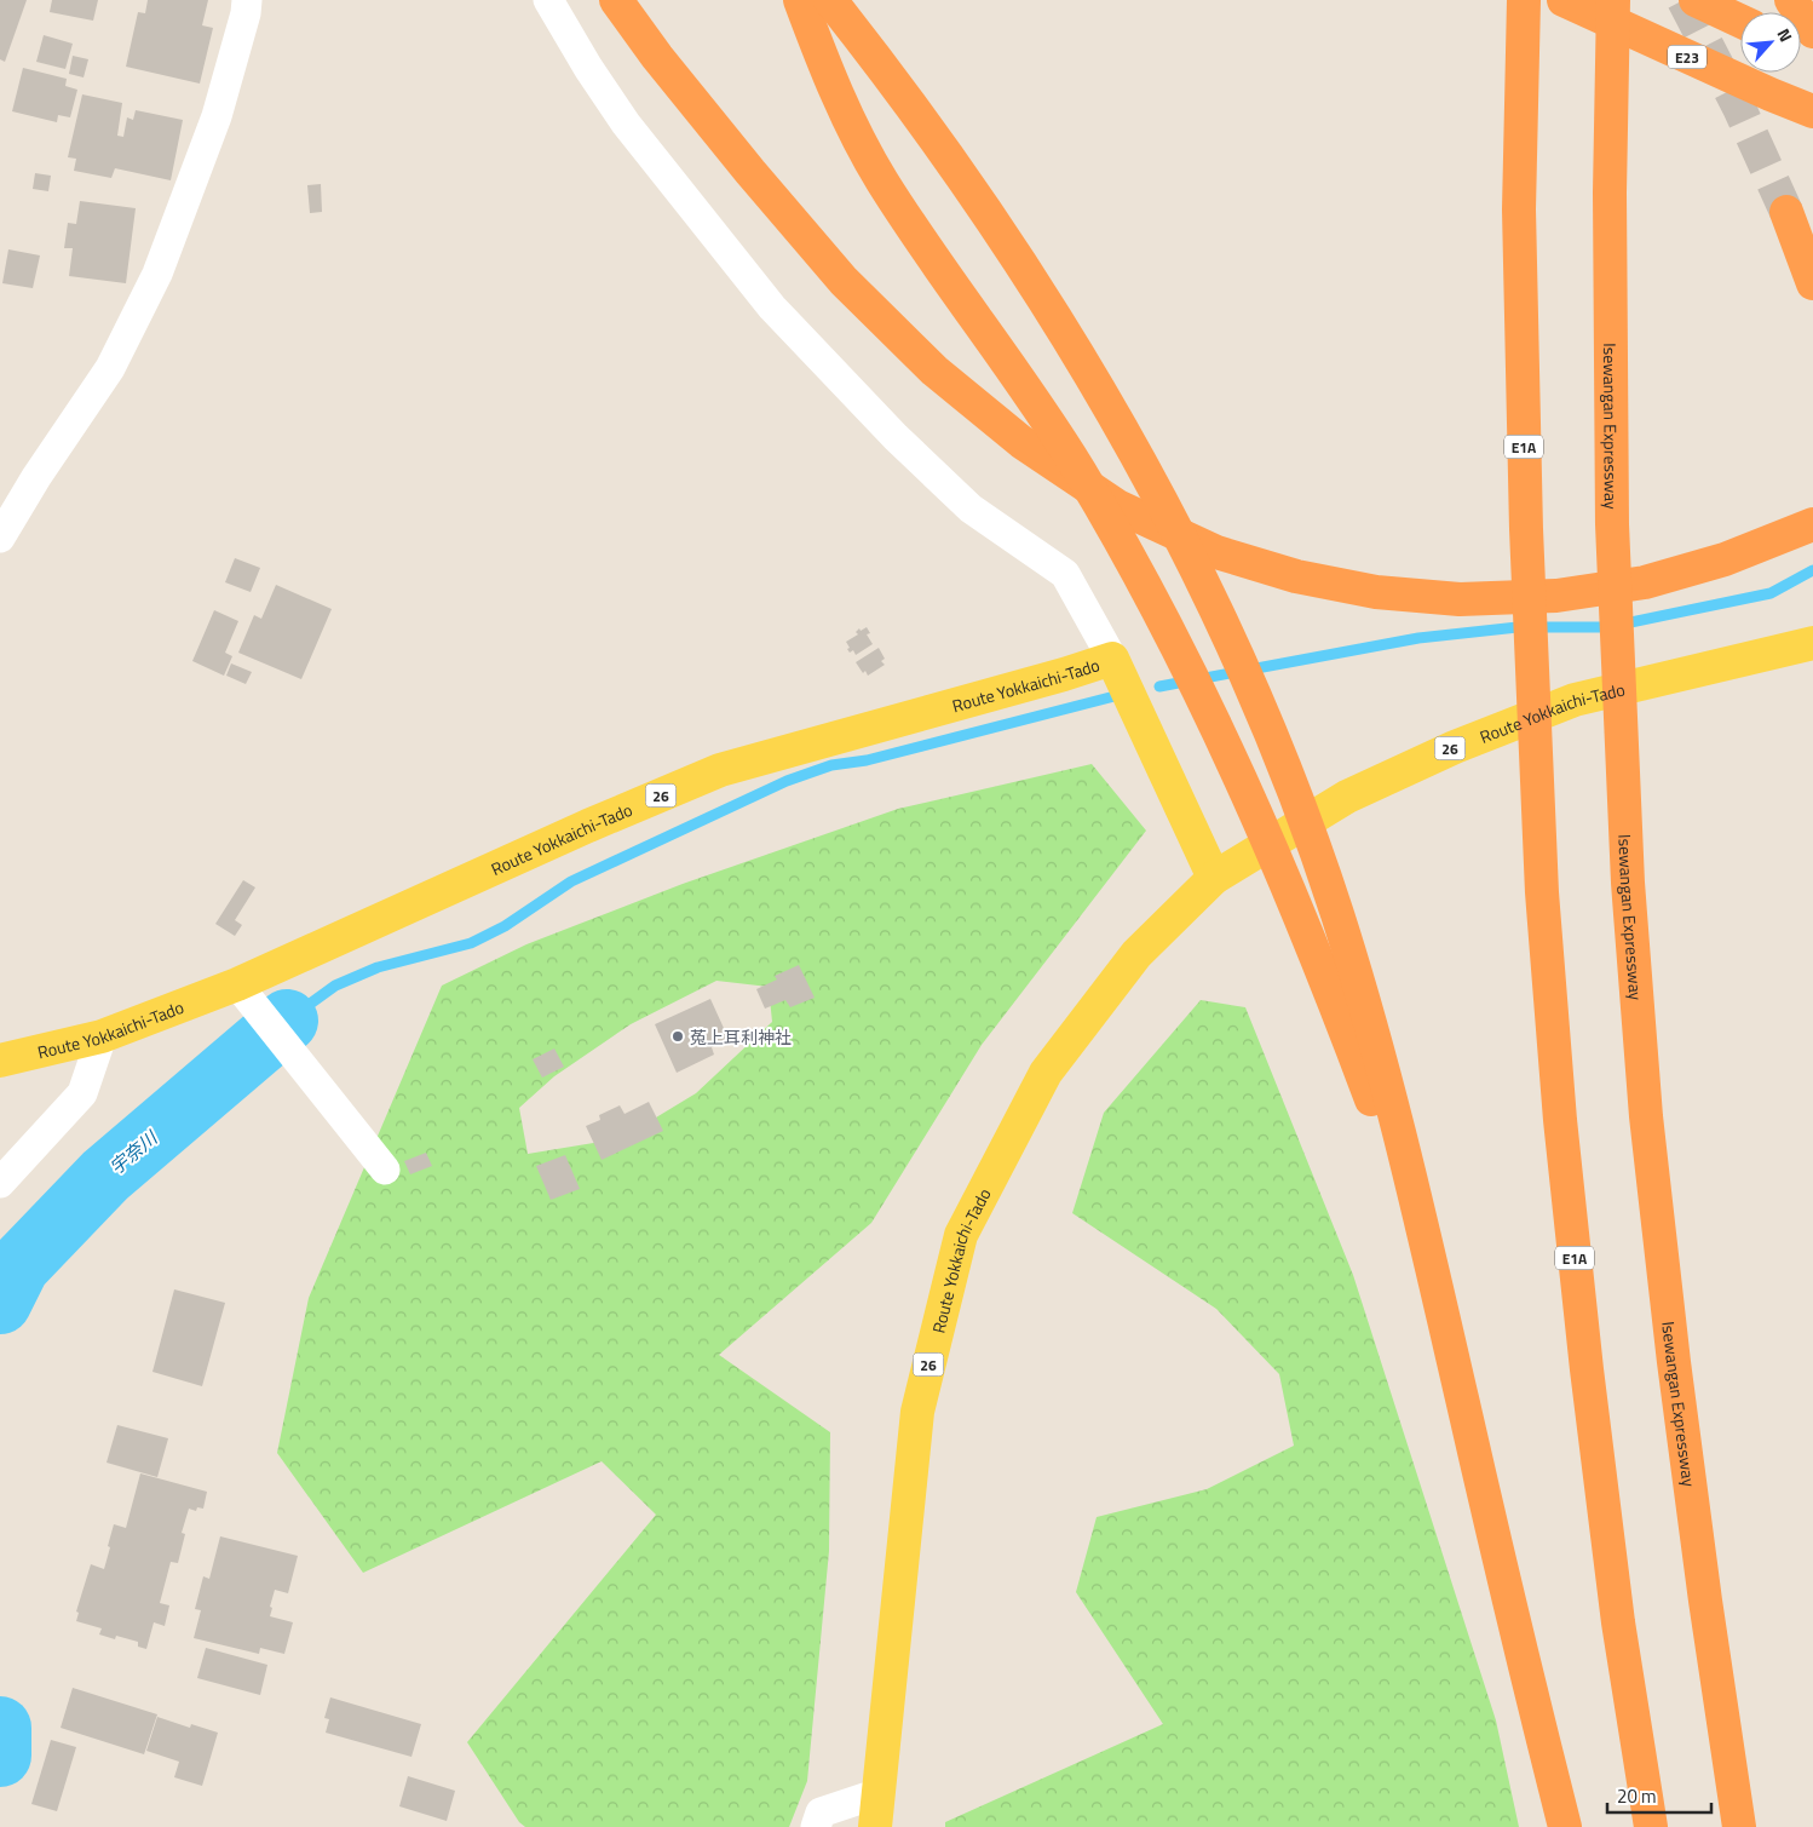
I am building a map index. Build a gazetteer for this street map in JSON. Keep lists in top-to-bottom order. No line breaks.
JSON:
{"streets":{"highway":["E23","Isewangan Expressway","E1A"],"main road":["Route Yokkaichi-Tado","26"]},"water":["宇奈川"],"places":["菟上耳利神社"],"scale_bar":"20 m","north":"top right"}
